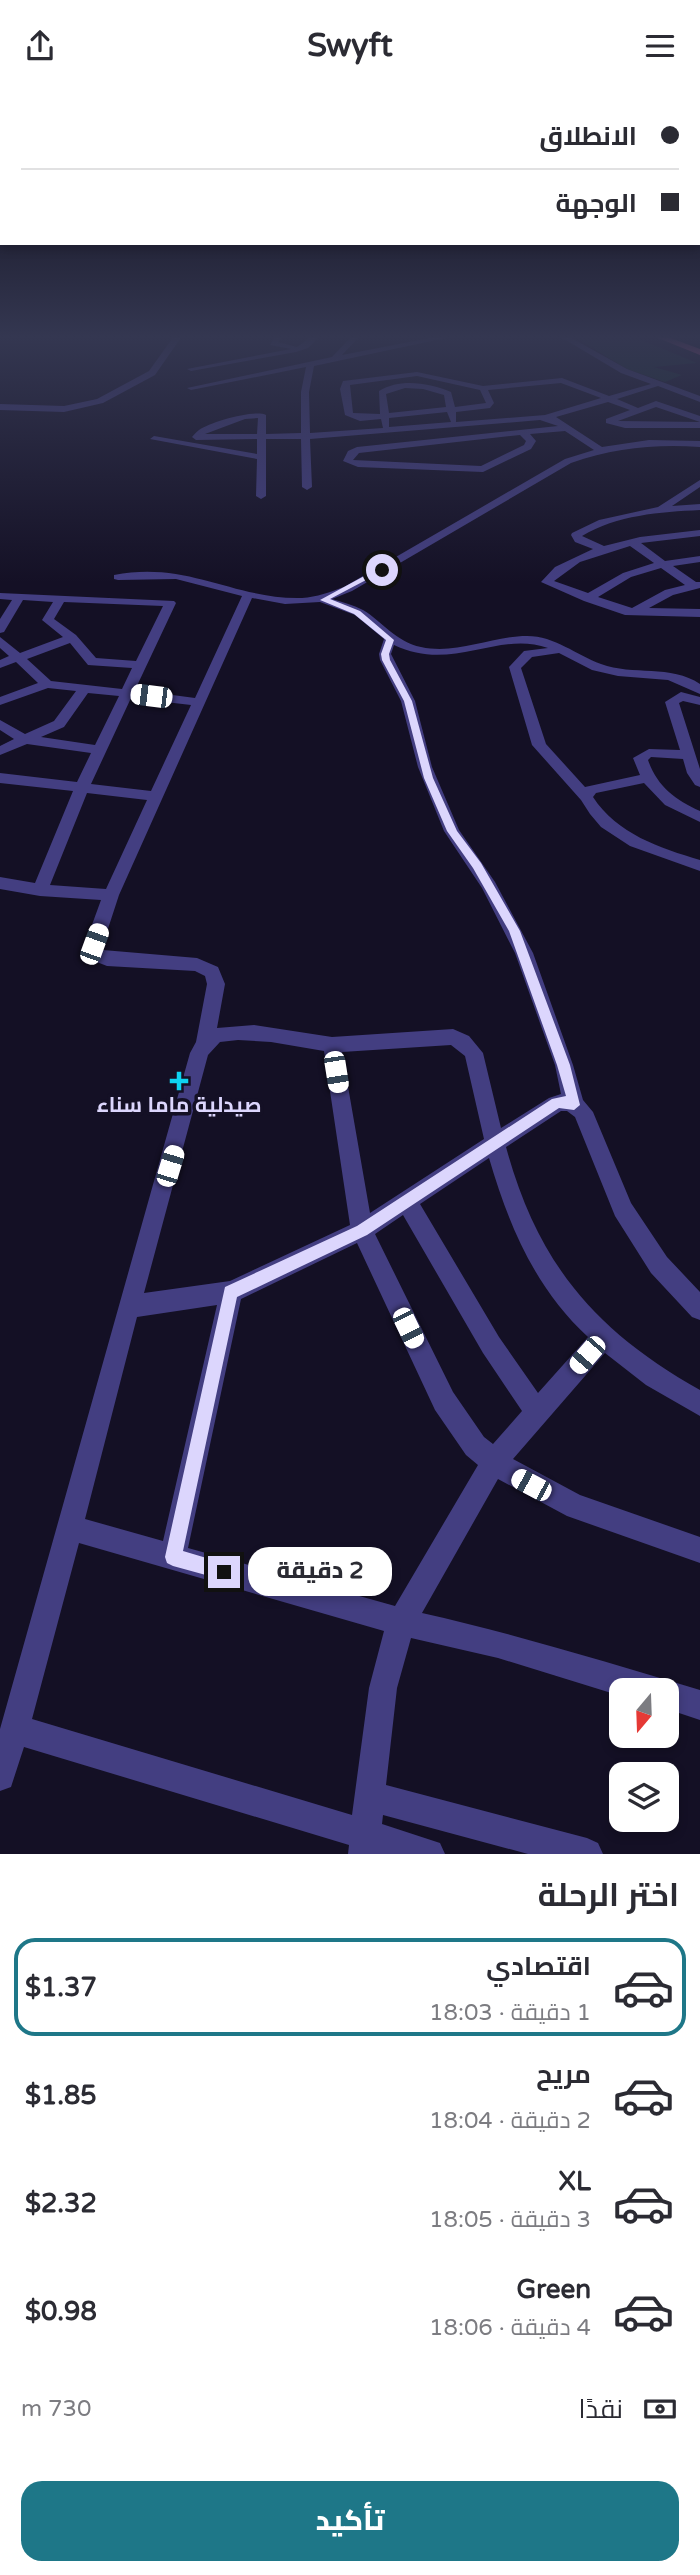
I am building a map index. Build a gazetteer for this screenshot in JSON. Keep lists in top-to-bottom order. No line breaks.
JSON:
{"places":{"health":["صيدلية ماما سناء"]},"north":"bottom","page":{"header":"Swyft","banner":["الانطلاق","الوجهة"],"bubble":"2 دقيقة","heading":"اختر الرحلة","list":[{"name":"اقتصادي","note":"1 دقيقة · 18:03","value":"$1.37"},{"name":"مريح","note":"2 دقيقة · 18:04","value":"$1.85"},{"name":"XL","note":"3 دقيقة · 18:05","value":"$2.32"},{"name":"Green","note":"4 دقيقة · 18:06","value":"$0.98"}],"pay":["نقدًا","730 m"],"buttons":"تأكيد"}}
